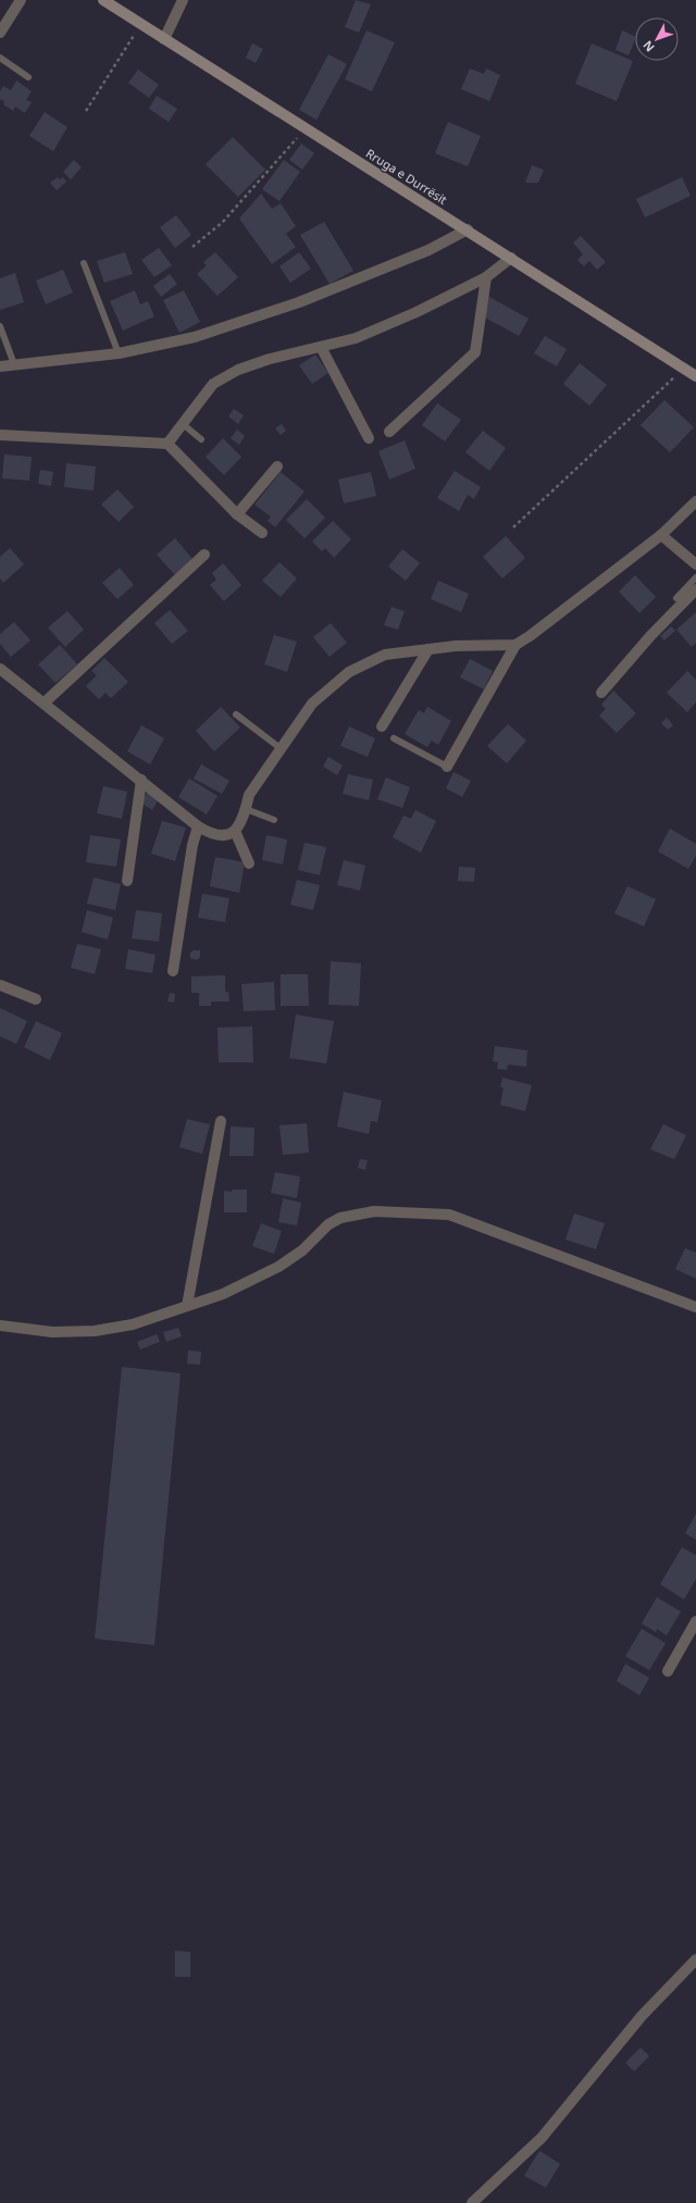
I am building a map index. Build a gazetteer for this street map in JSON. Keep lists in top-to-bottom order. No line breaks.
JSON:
{"streets":{"main road":["Rruga e Durrësit"]},"north":"bottom left"}
